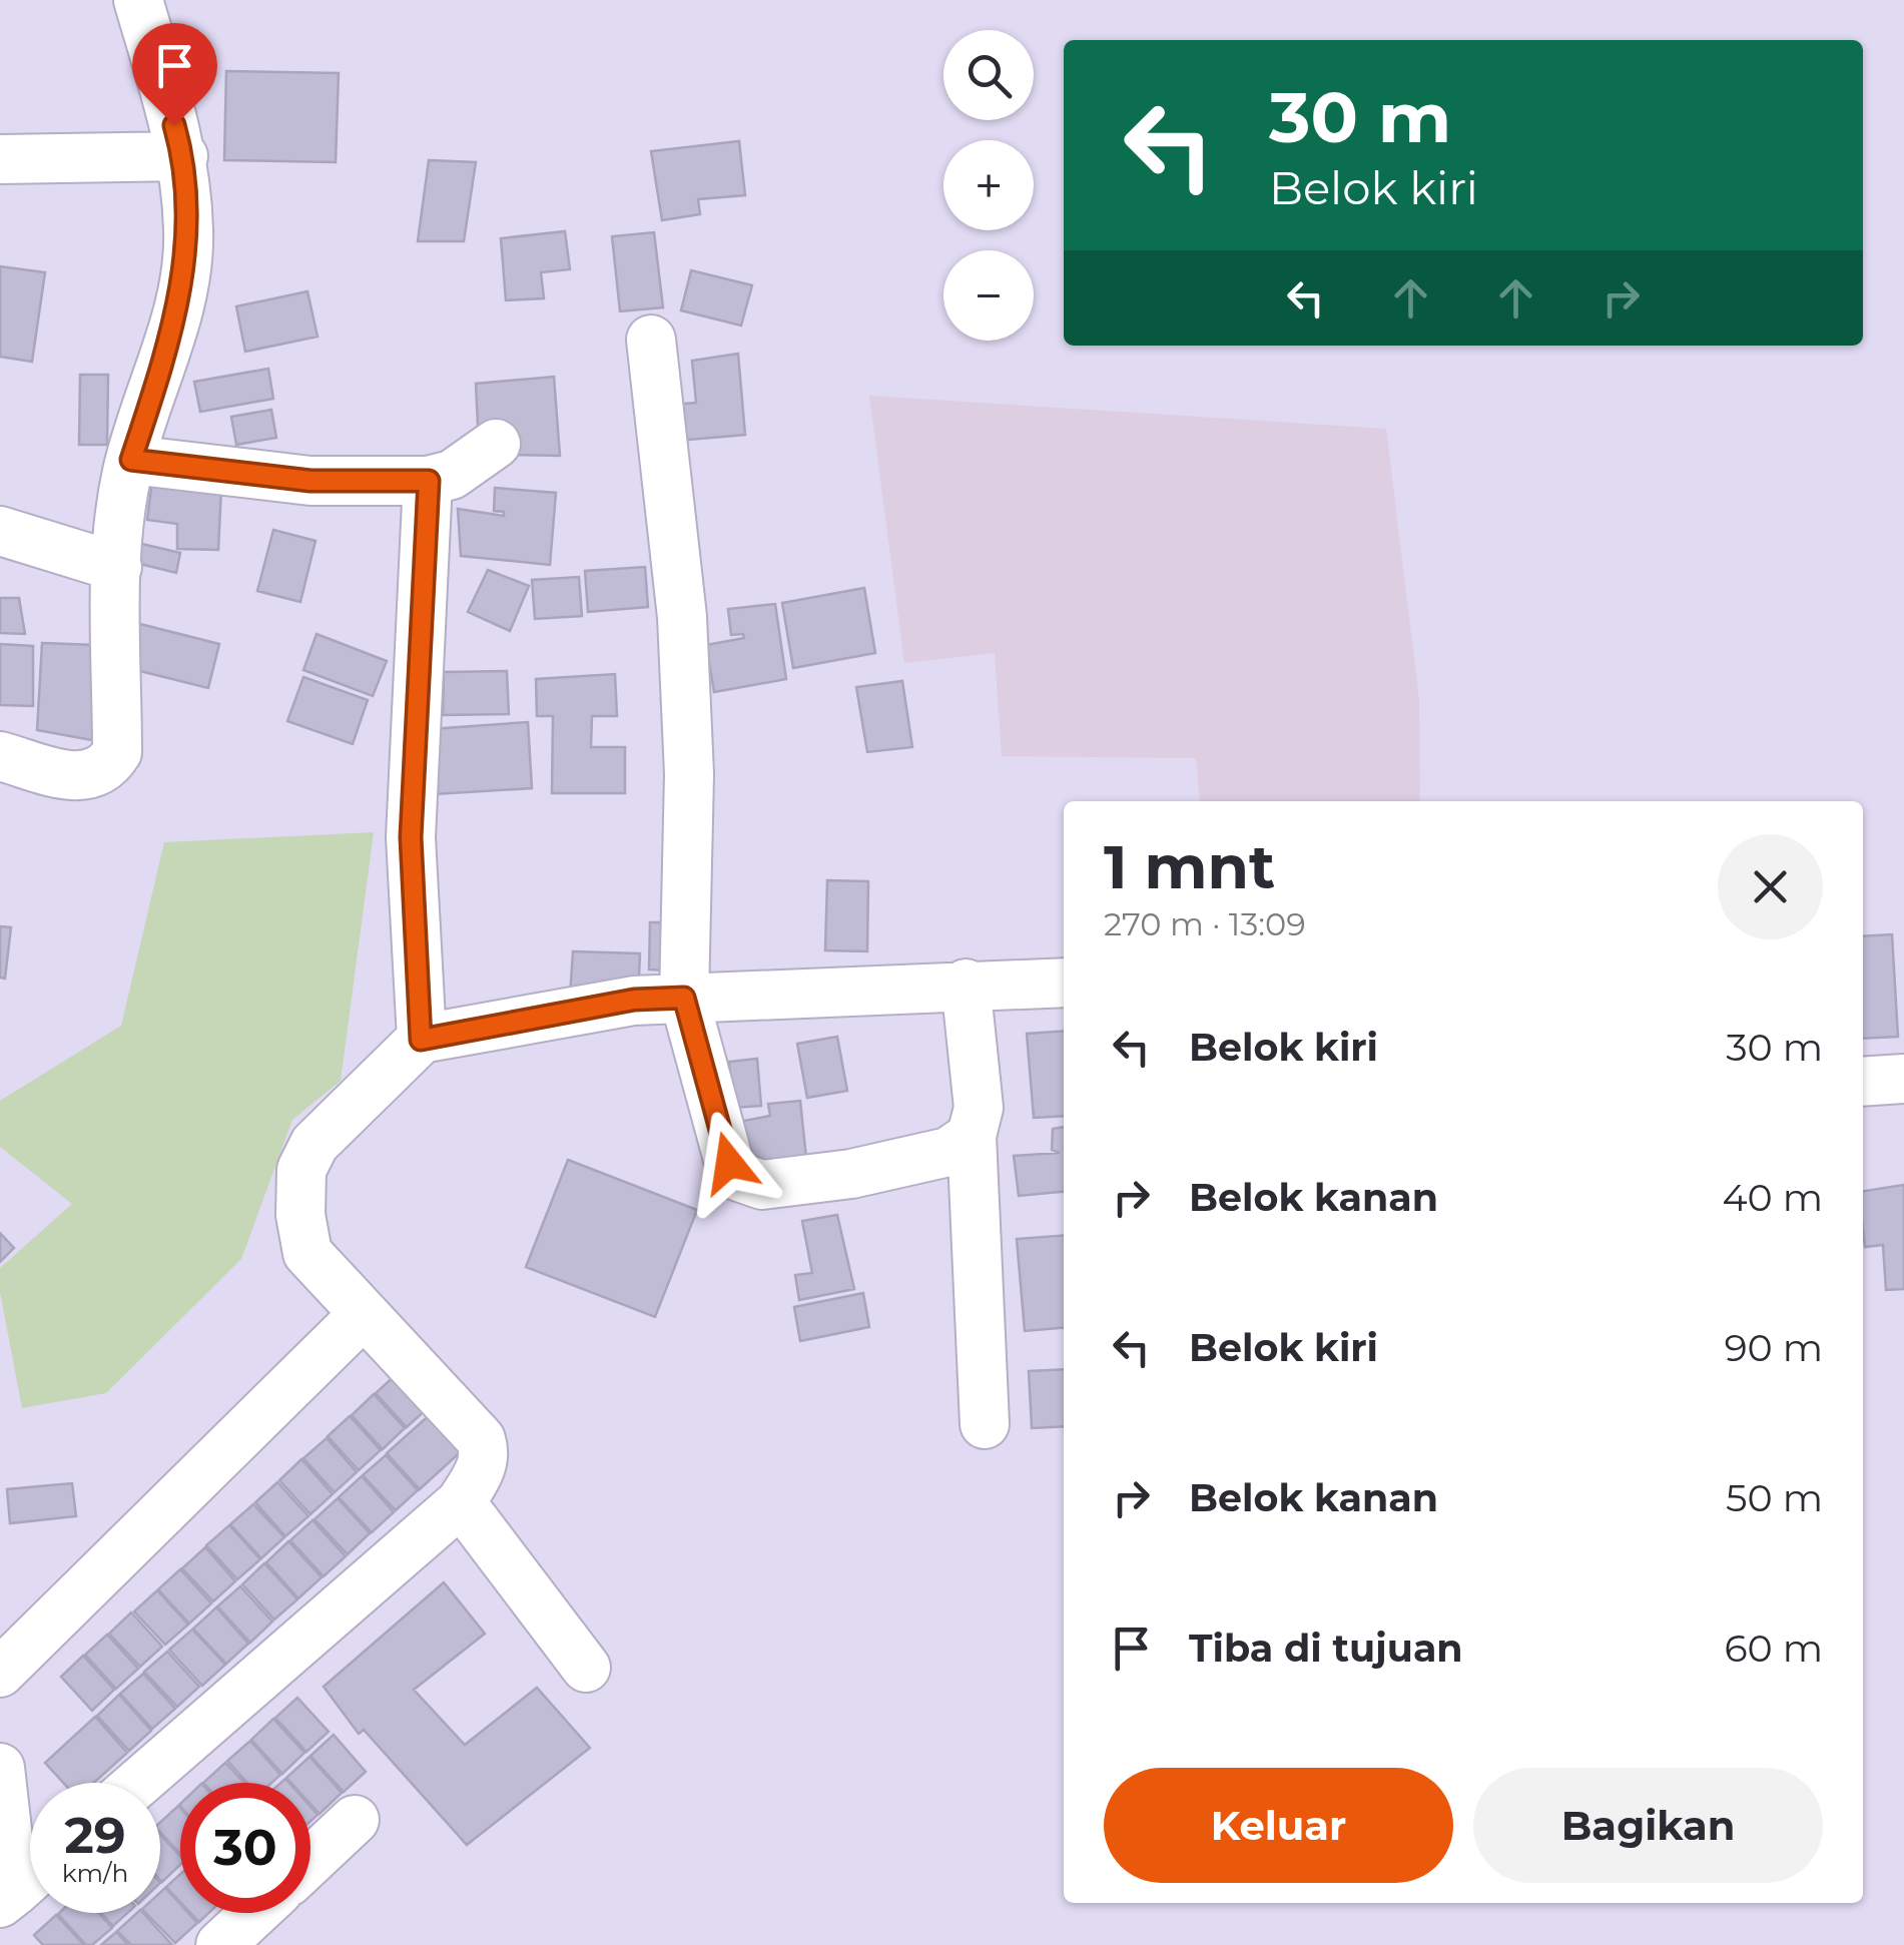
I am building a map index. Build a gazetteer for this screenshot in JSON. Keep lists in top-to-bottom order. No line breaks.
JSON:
{"page":{"map_buttons":["+","−"],"turn":["30 m","Belok kiri"],"heading":["1 mnt","270 m · 13:09"],"list":[{"name":"Belok kiri","value":"30 m"},{"name":"Belok kanan","value":"40 m"},{"name":"Belok kiri","value":"90 m"},{"name":"Belok kanan","value":"50 m"},{"name":"Tiba di tujuan","value":"60 m"}],"buttons":["Keluar","Bagikan"],"speed":"29 km/h","limit":"30"}}
